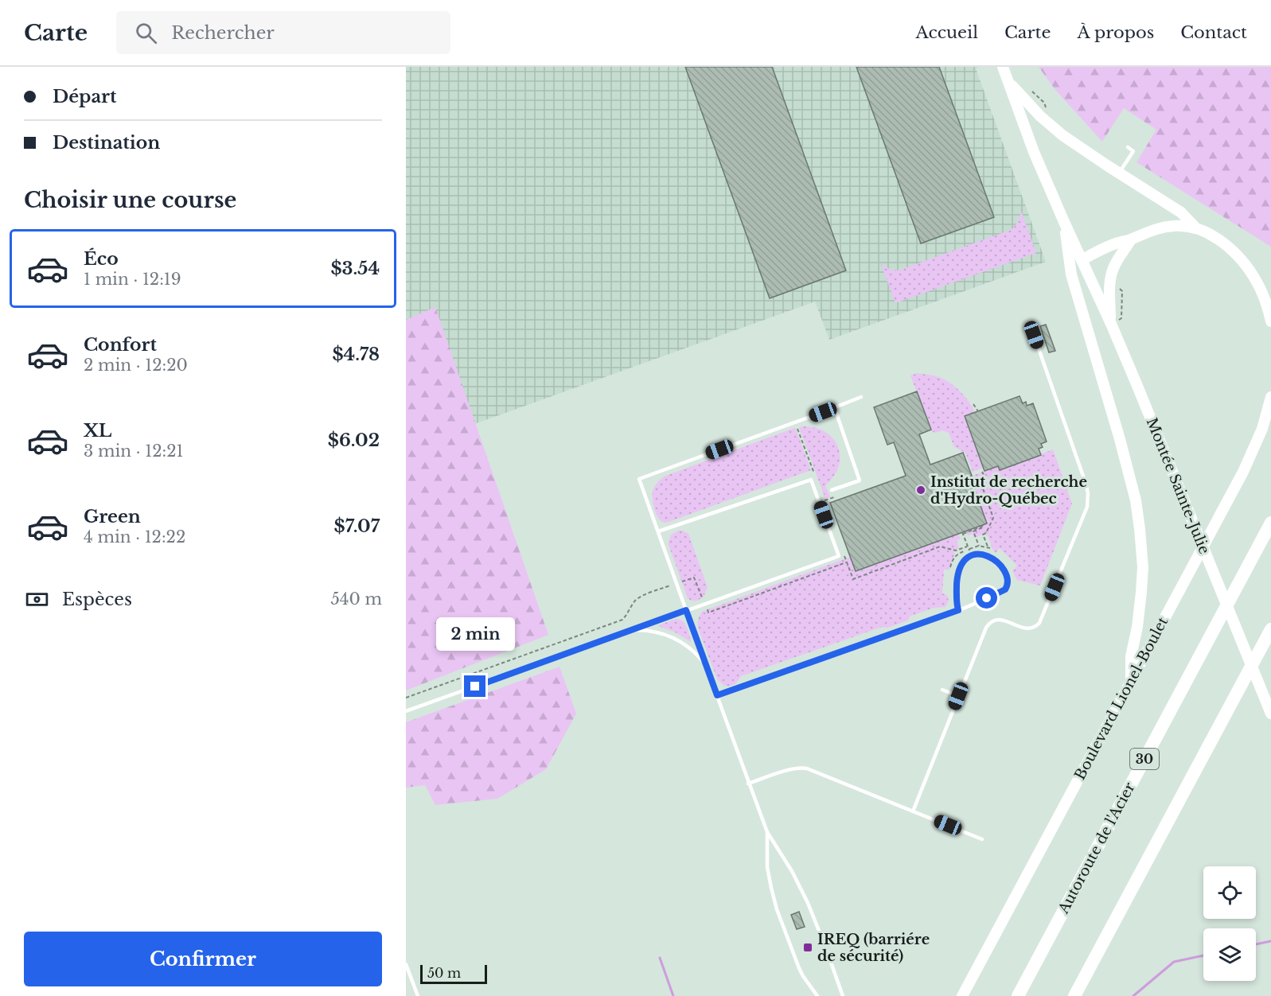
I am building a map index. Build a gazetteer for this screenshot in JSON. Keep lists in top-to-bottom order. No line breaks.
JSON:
{"streets":{"highway":["30","Autoroute de l'Acier"],"main road":["Montée Sainte-Julie","Boulevard Lionel-Boulet"]},"places":{"other":["Institut de recherche d'Hydro-Québec"],"transit":["IREQ (barriére de sécurité)"]},"scale_bar":"50 m","page":{"header":"Carte","search":"Rechercher","nav":["Accueil","Carte","À propos","Contact"],"banner":["Départ","Destination"],"heading":"Choisir une course","list":[{"name":"Éco","note":"1 min · 12:19","value":"$3.54"},{"name":"Confort","note":"2 min · 12:20","value":"$4.78"},{"name":"XL","note":"3 min · 12:21","value":"$6.02"},{"name":"Green","note":"4 min · 12:22","value":"$7.07"}],"pay":["Espèces","540 m"],"bubble":"2 min","buttons":"Confirmer","scale":"50 m"}}
